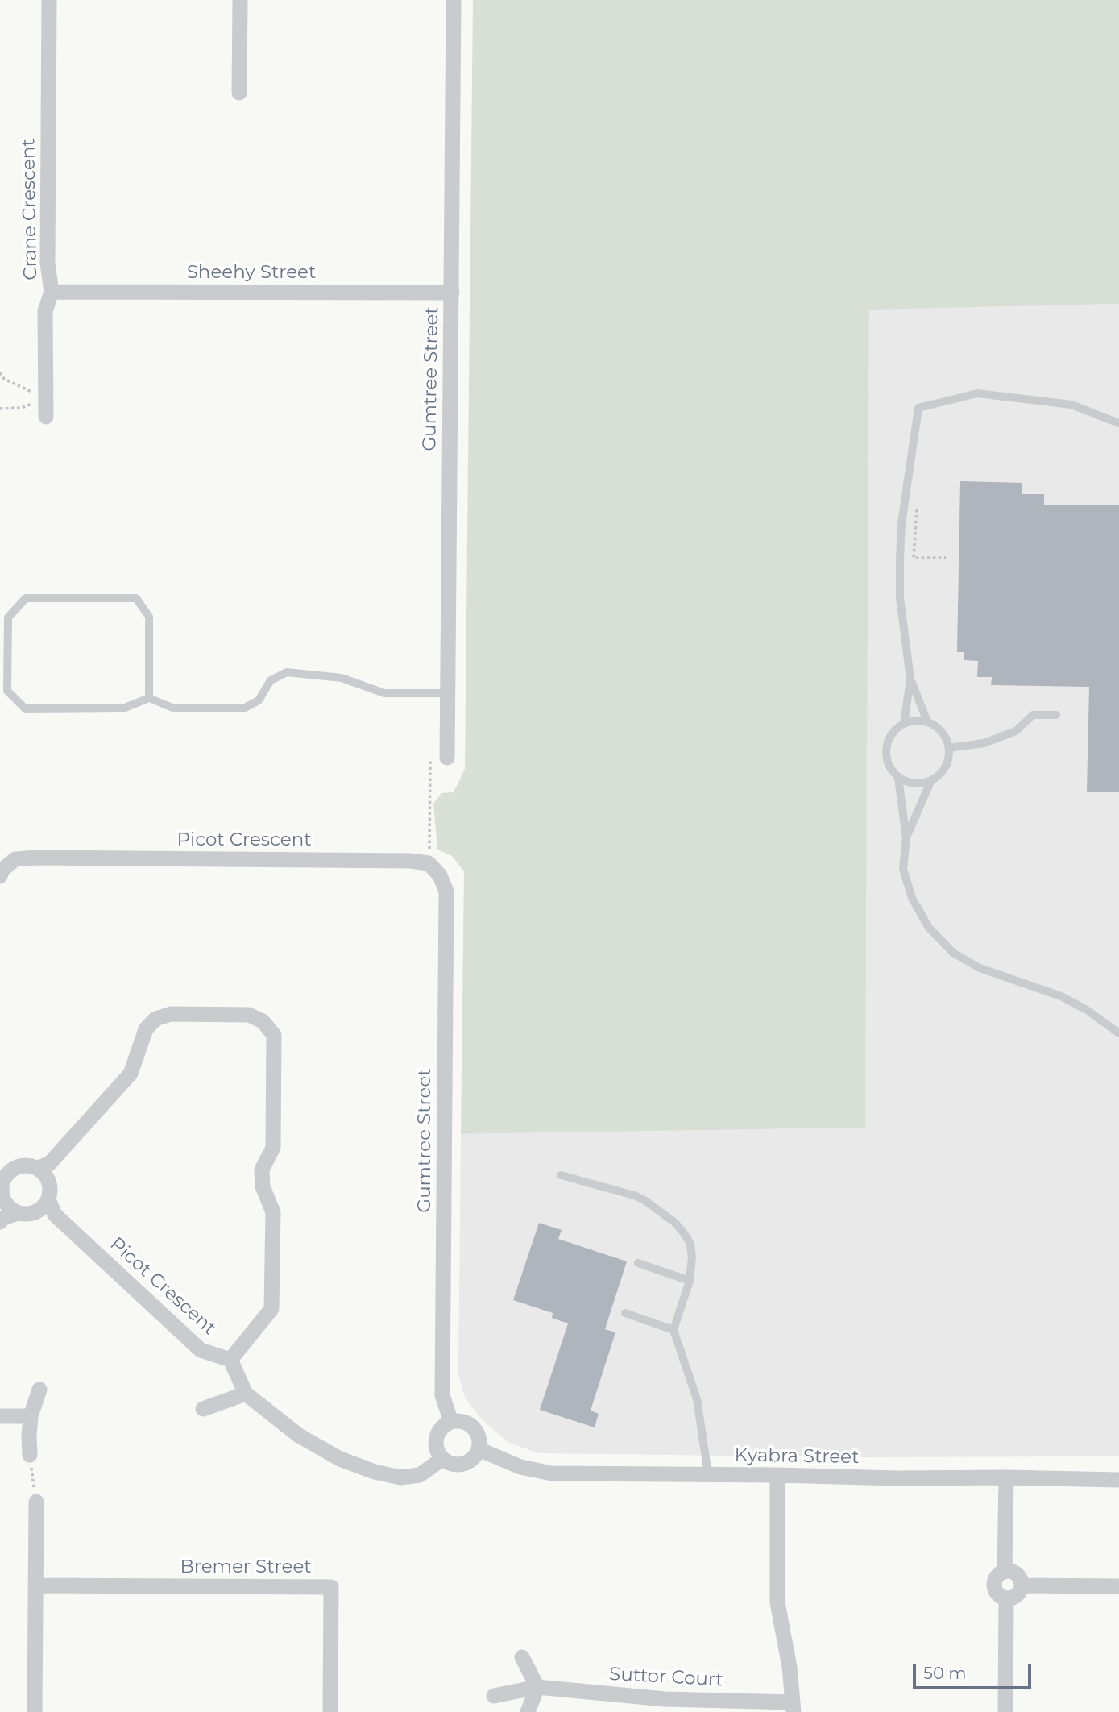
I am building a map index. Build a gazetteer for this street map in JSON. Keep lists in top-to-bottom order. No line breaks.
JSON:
{"streets":{"street":["Crane Crescent","Sheehy Street","Gumtree Street","Picot Crescent","Kyabra Street","Bremer Street","Suttor Court"]},"crossings":[["Crane Crescent","Sheehy Street"],["Sheehy Street","Gumtree Street"],["Gumtree Street","Picot Crescent"],["Gumtree Street","Kyabra Street"]],"scale_bar":"50 m"}
